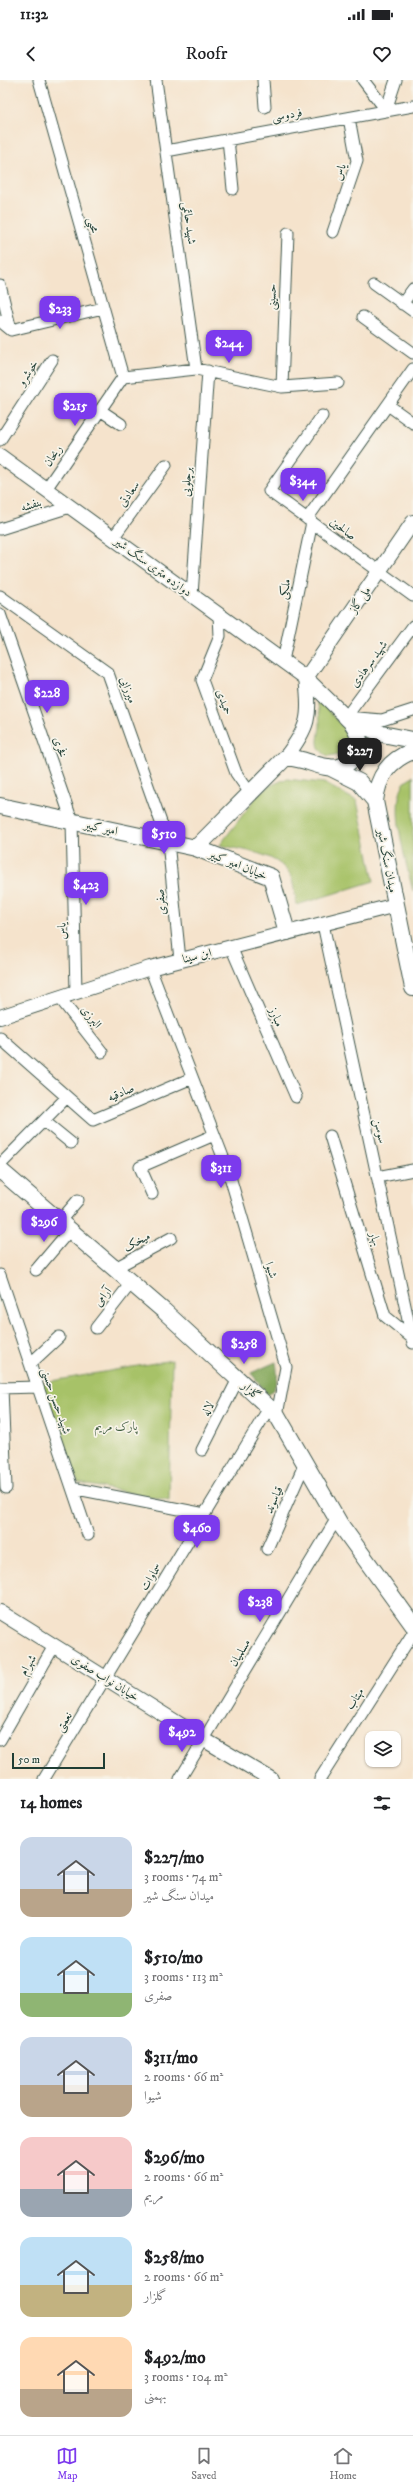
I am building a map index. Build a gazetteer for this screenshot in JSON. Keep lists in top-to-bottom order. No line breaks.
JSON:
{"streets":{"main road":["امیر کبیر","میدان سنگ شیر","خیابان امیر کبیر","گلزار"],"street":["فردوسی","یاس","شهید حاتمی","محبی","حسینی","خوشرو","ریحان","برچلویی","سعادتی","بنفشه","صالحین","دوازده متری سنگ شیر","ملکی","ملی گاز","شهید سرهادی","میرزایی","حمیدی","فخری","صفری","ابن سینا","البرزی","مبارز","صادقیه","سوسن","بهار","میخک","شیوا","آرامی","شهید حسن حسنی","لاله","قیاسوند","سماوات","مسلمیان","شهرام","خیابان نواب صفوی","مهتاب","نعمتی"]},"crossings":[["فردوسی","یاس"],["فردوسی","شهید حاتمی"],["یاس","فخری"],["یاس","امیر کبیر"],["یاس","ابن سینا"],["محبی","ریحان"],["ریحان","دوازده متری سنگ شیر"],["برچلویی","دوازده متری سنگ شیر"],["سعادتی","دوازده متری سنگ شیر"],["بنفشه","دوازده متری سنگ شیر"],["صالحین","ملکی"],["صالحین","ملی گاز"],["دوازده متری سنگ شیر","ملکی"],["دوازده متری سنگ شیر","ملی گاز"],["دوازده متری سنگ شیر","شهید سرهادی"],["دوازده متری سنگ شیر","حمیدی"],["میرزایی","امیر کبیر"],["میرزایی","صفری"],["فخری","امیر کبیر"],["امیر کبیر","خیابان امیر کبیر"],["امیر کبیر","صفری"],["میدان سنگ شیر","ابن سینا"],["خیابان امیر کبیر","ابن سینا"],["صفری","ابن سینا"],["ابن سینا","البرزی"],["ابن سینا","مبارز"],["ابن سینا","سوسن"],["ابن سینا","شیوا"],["صادقیه","شیوا"],["سوسن","بهار"],["میخک","گلزار"],["شیوا","گلزار"],["شیوا","سماوات"],["آرامی","گلزار"],["گلزار","لاله"],["گلزار","قیاسوند"],["گلزار","سماوات"],["گلزار","مسلمیان"],["سماوات","خیابان نواب صفوی"],["سماوات","نعمتی"],["مسلمیان","خیابان نواب صفوی"],["شهرام","خیابان نواب صفوی"],["خیابان نواب صفوی","نعمتی"]],"parks":["پارک مریم"],"scale_bar":"50 m","page":{"status":"11:32","header":"Roofr","price":["$233","$244","$215","$344","$228","$227","$510","$423","$311","$296","$258","$460","$238","$492"],"scale":"50 m","heading":"14 homes","list":[{"name":"$227/mo","note":"3 rooms · 74 m² · میدان سنگ شیر"},{"name":"$510/mo","note":"3 rooms · 113 m² · صفری"},{"name":"$311/mo","note":"2 rooms · 66 m² · شیوا"},{"name":"$296/mo","note":"2 rooms · 66 m² · مریم"},{"name":"$258/mo","note":"2 rooms · 66 m² · گلزار"},{"name":"$492/mo","note":"3 rooms · 104 m² · بهمنی"}],"tabs":["Map","Saved","Home"]}}
